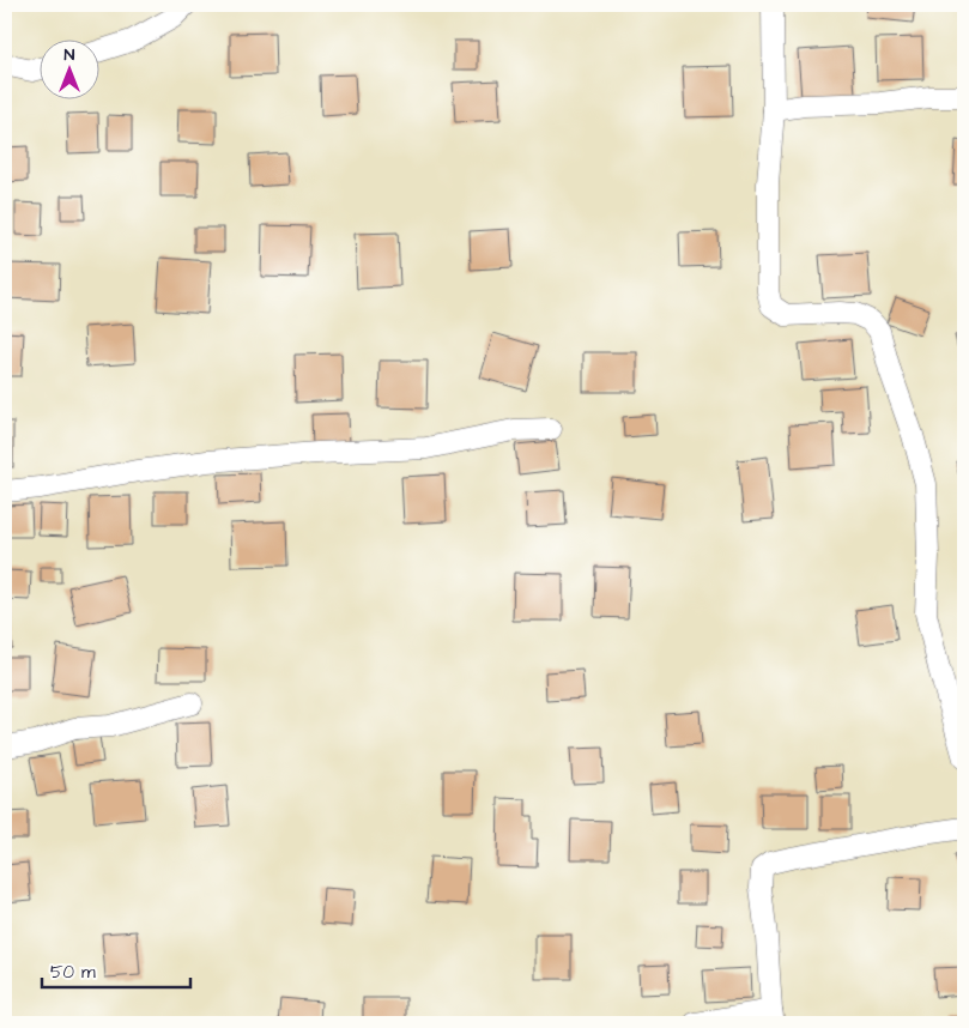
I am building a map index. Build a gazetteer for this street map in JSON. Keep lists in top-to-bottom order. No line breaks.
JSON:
{"scale_bar":"50 m","north":"top"}
